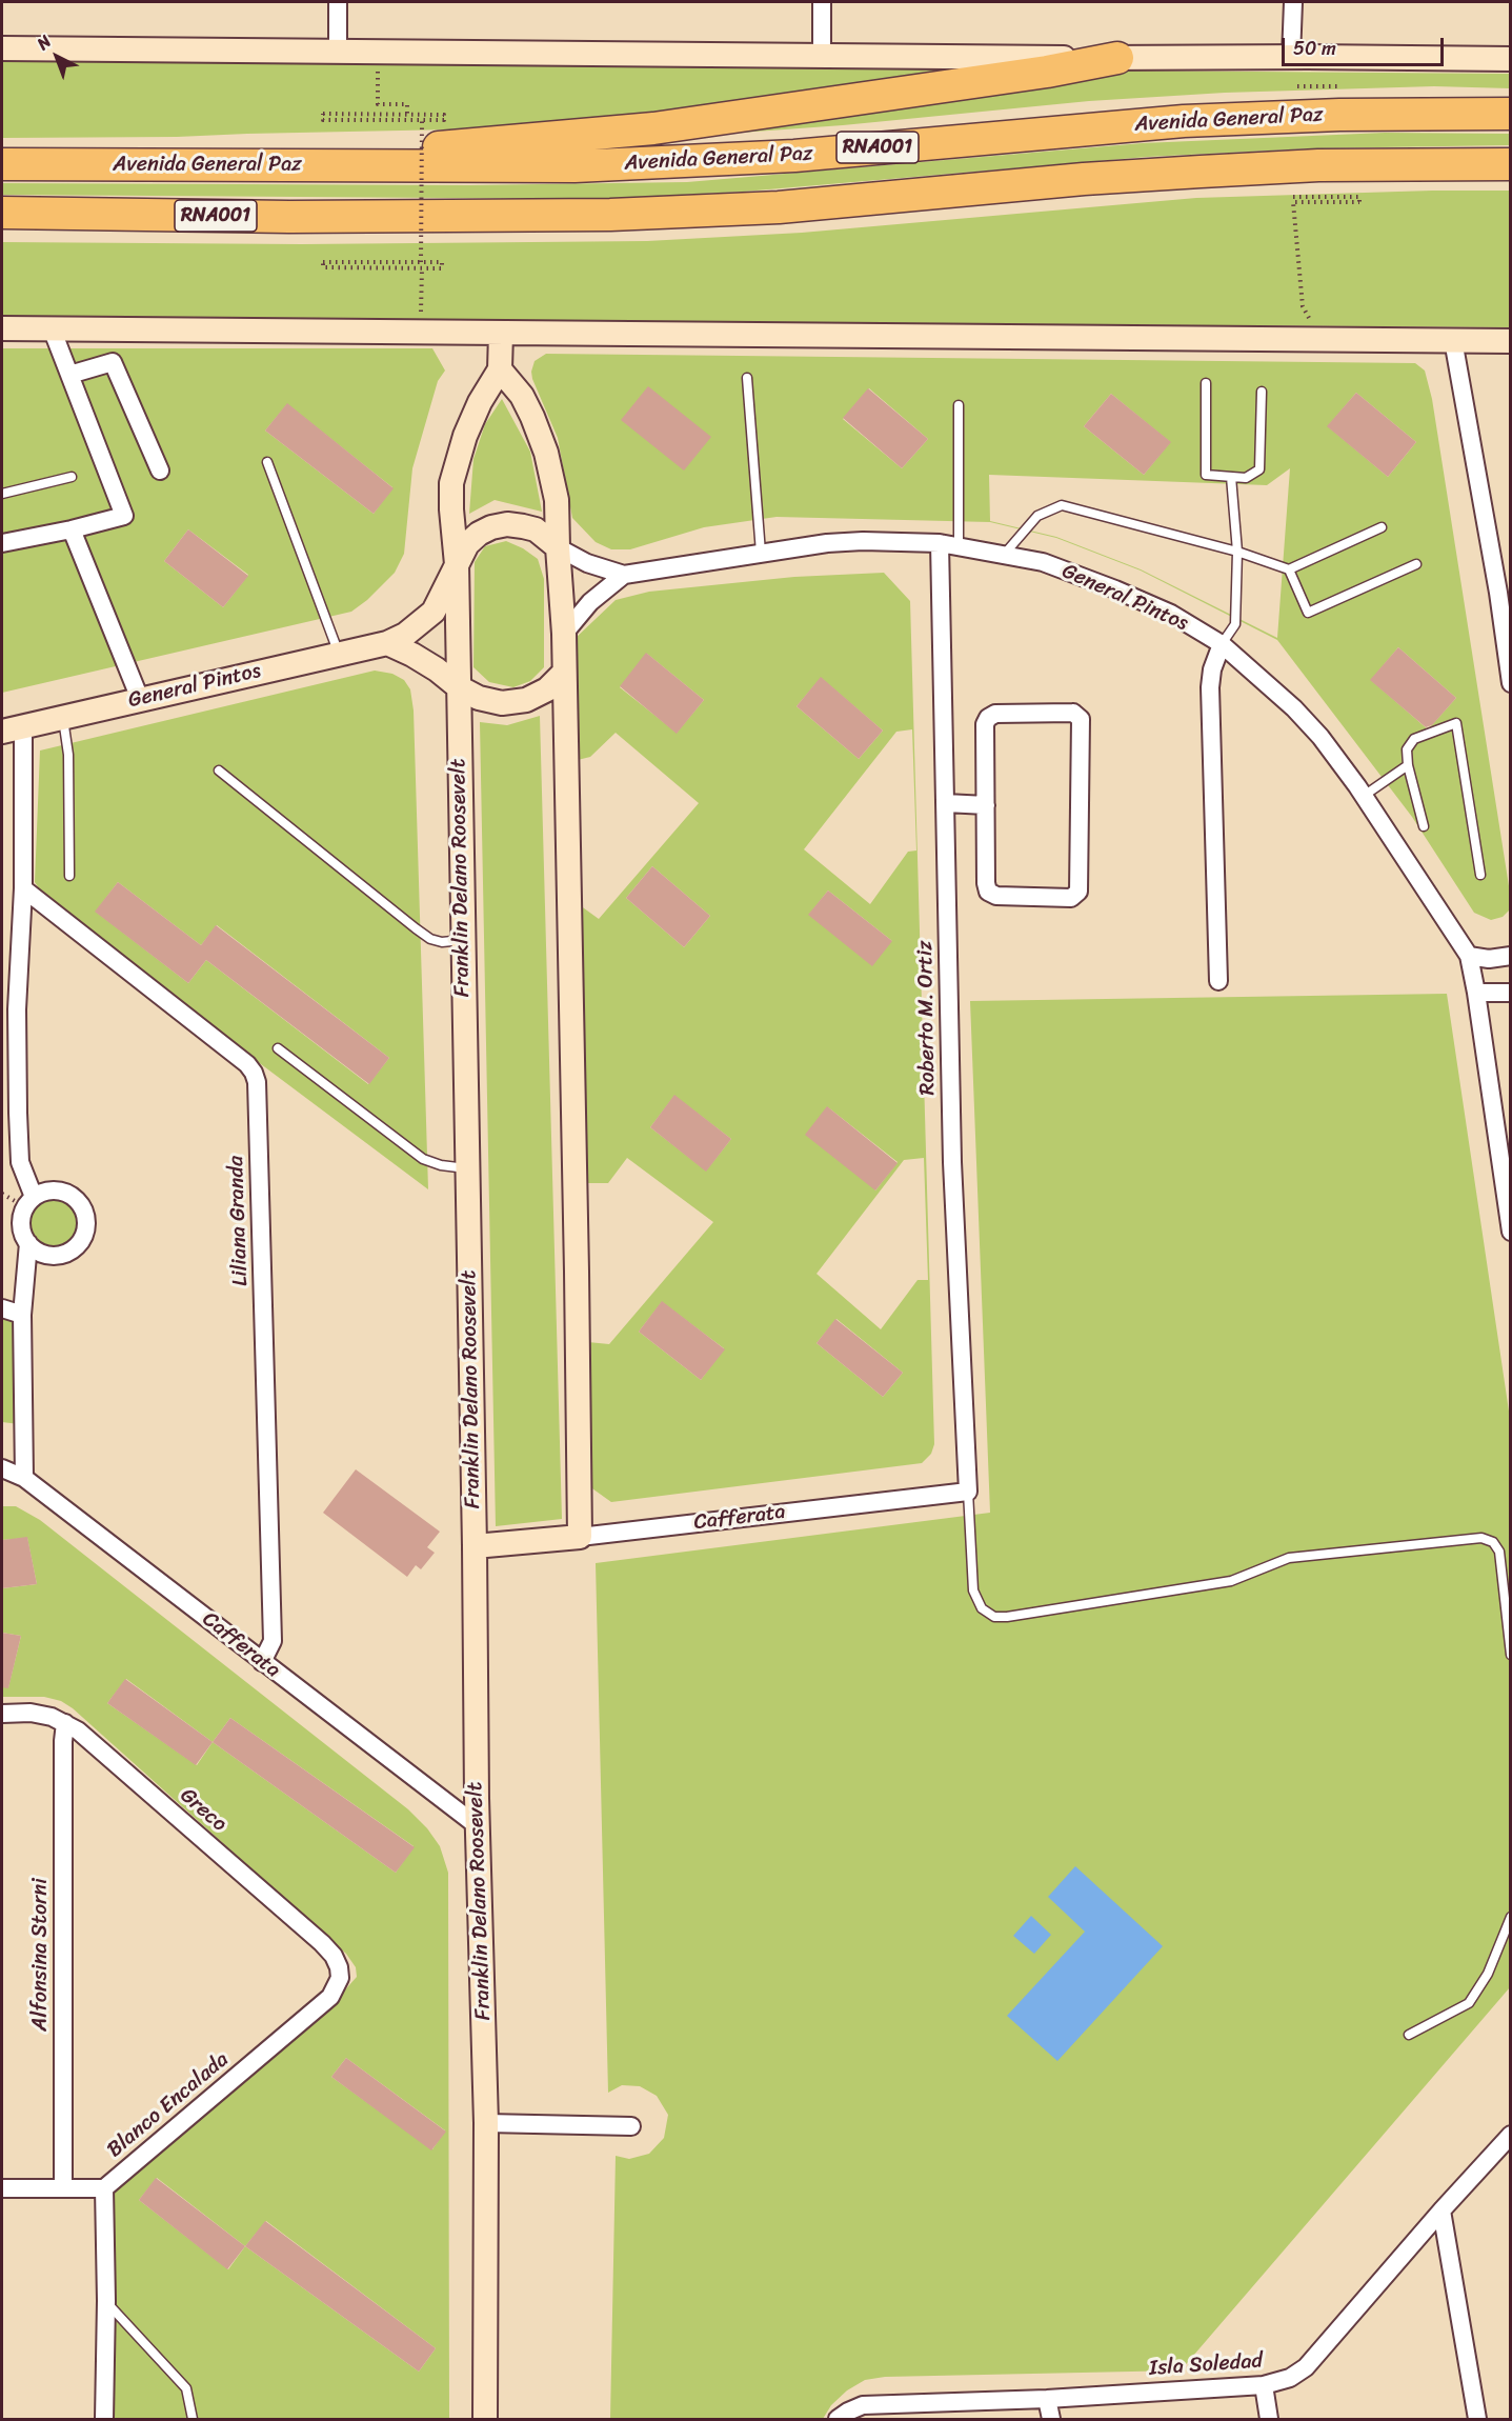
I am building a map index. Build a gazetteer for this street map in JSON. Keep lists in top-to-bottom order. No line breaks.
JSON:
{"streets":{"highway":["Avenida General Paz","RNA001"],"street":["General Pintos","Franklin Delano Roosevelt","Roberto M. Ortiz","Liliana Granda","Cafferata","Greco","Alfonsina Storni","Blanco Encalada","Isla Soledad"]},"crossings":[["General Pintos","Franklin Delano Roosevelt"],["General Pintos","Roberto M. Ortiz"],["Franklin Delano Roosevelt","Cafferata"],["Roberto M. Ortiz","Cafferata"],["Liliana Granda","Cafferata"],["Greco","Alfonsina Storni"],["Greco","Blanco Encalada"],["Alfonsina Storni","Blanco Encalada"]],"scale_bar":"50 m","north":"top left"}
